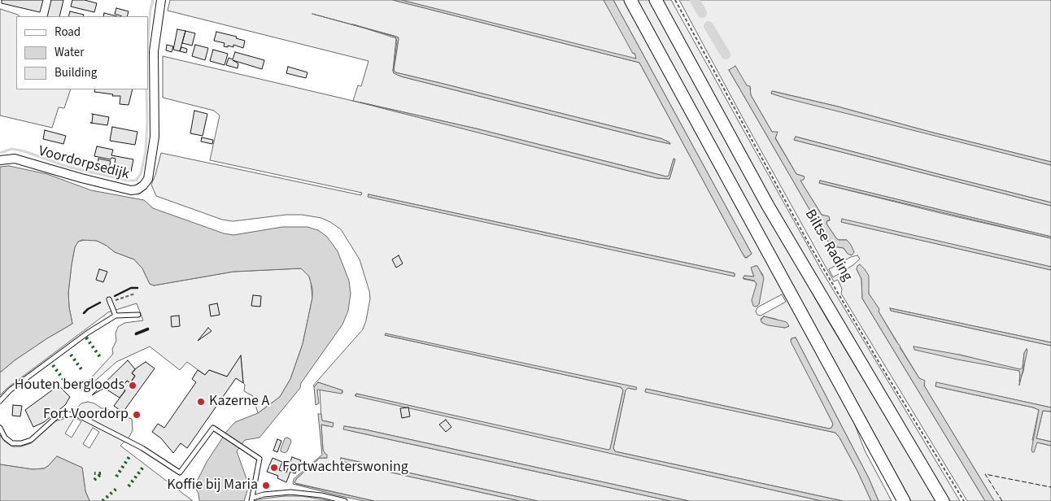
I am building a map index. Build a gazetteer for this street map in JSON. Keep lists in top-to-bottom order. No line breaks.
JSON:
{"streets":{"street":["Voordorpsedijk"],"path":["Biltse Rading"]},"places":["Houten bergloods","Kazerne A","Fort Voordorp","Fortwachterswoning","Koffie bij Maria"],"legend":["Road","Water","Building"]}
